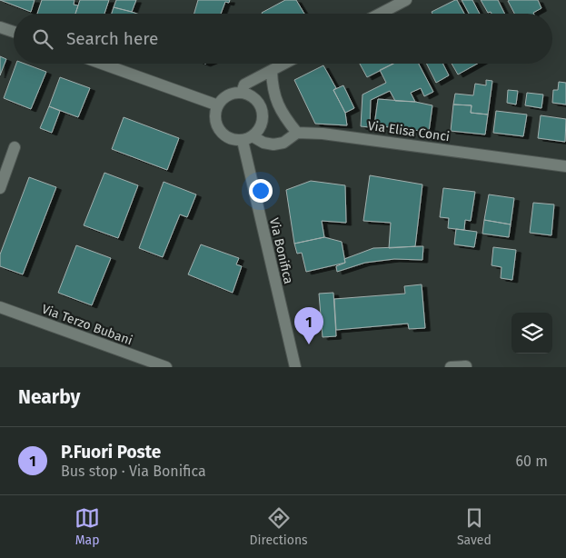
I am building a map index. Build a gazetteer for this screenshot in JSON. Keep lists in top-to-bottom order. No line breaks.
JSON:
{"streets":{"street":["Via Elisa Conci","Via Bonifica","Via Terzo Bubani"]},"page":{"search":"Search here","pins":"1","heading":"Nearby","list":[{"mark":"1","name":"P.Fuori Poste","note":"Bus stop · Via Bonifica","value":"60 m"}],"nav":["Map","Directions","Saved"]}}
